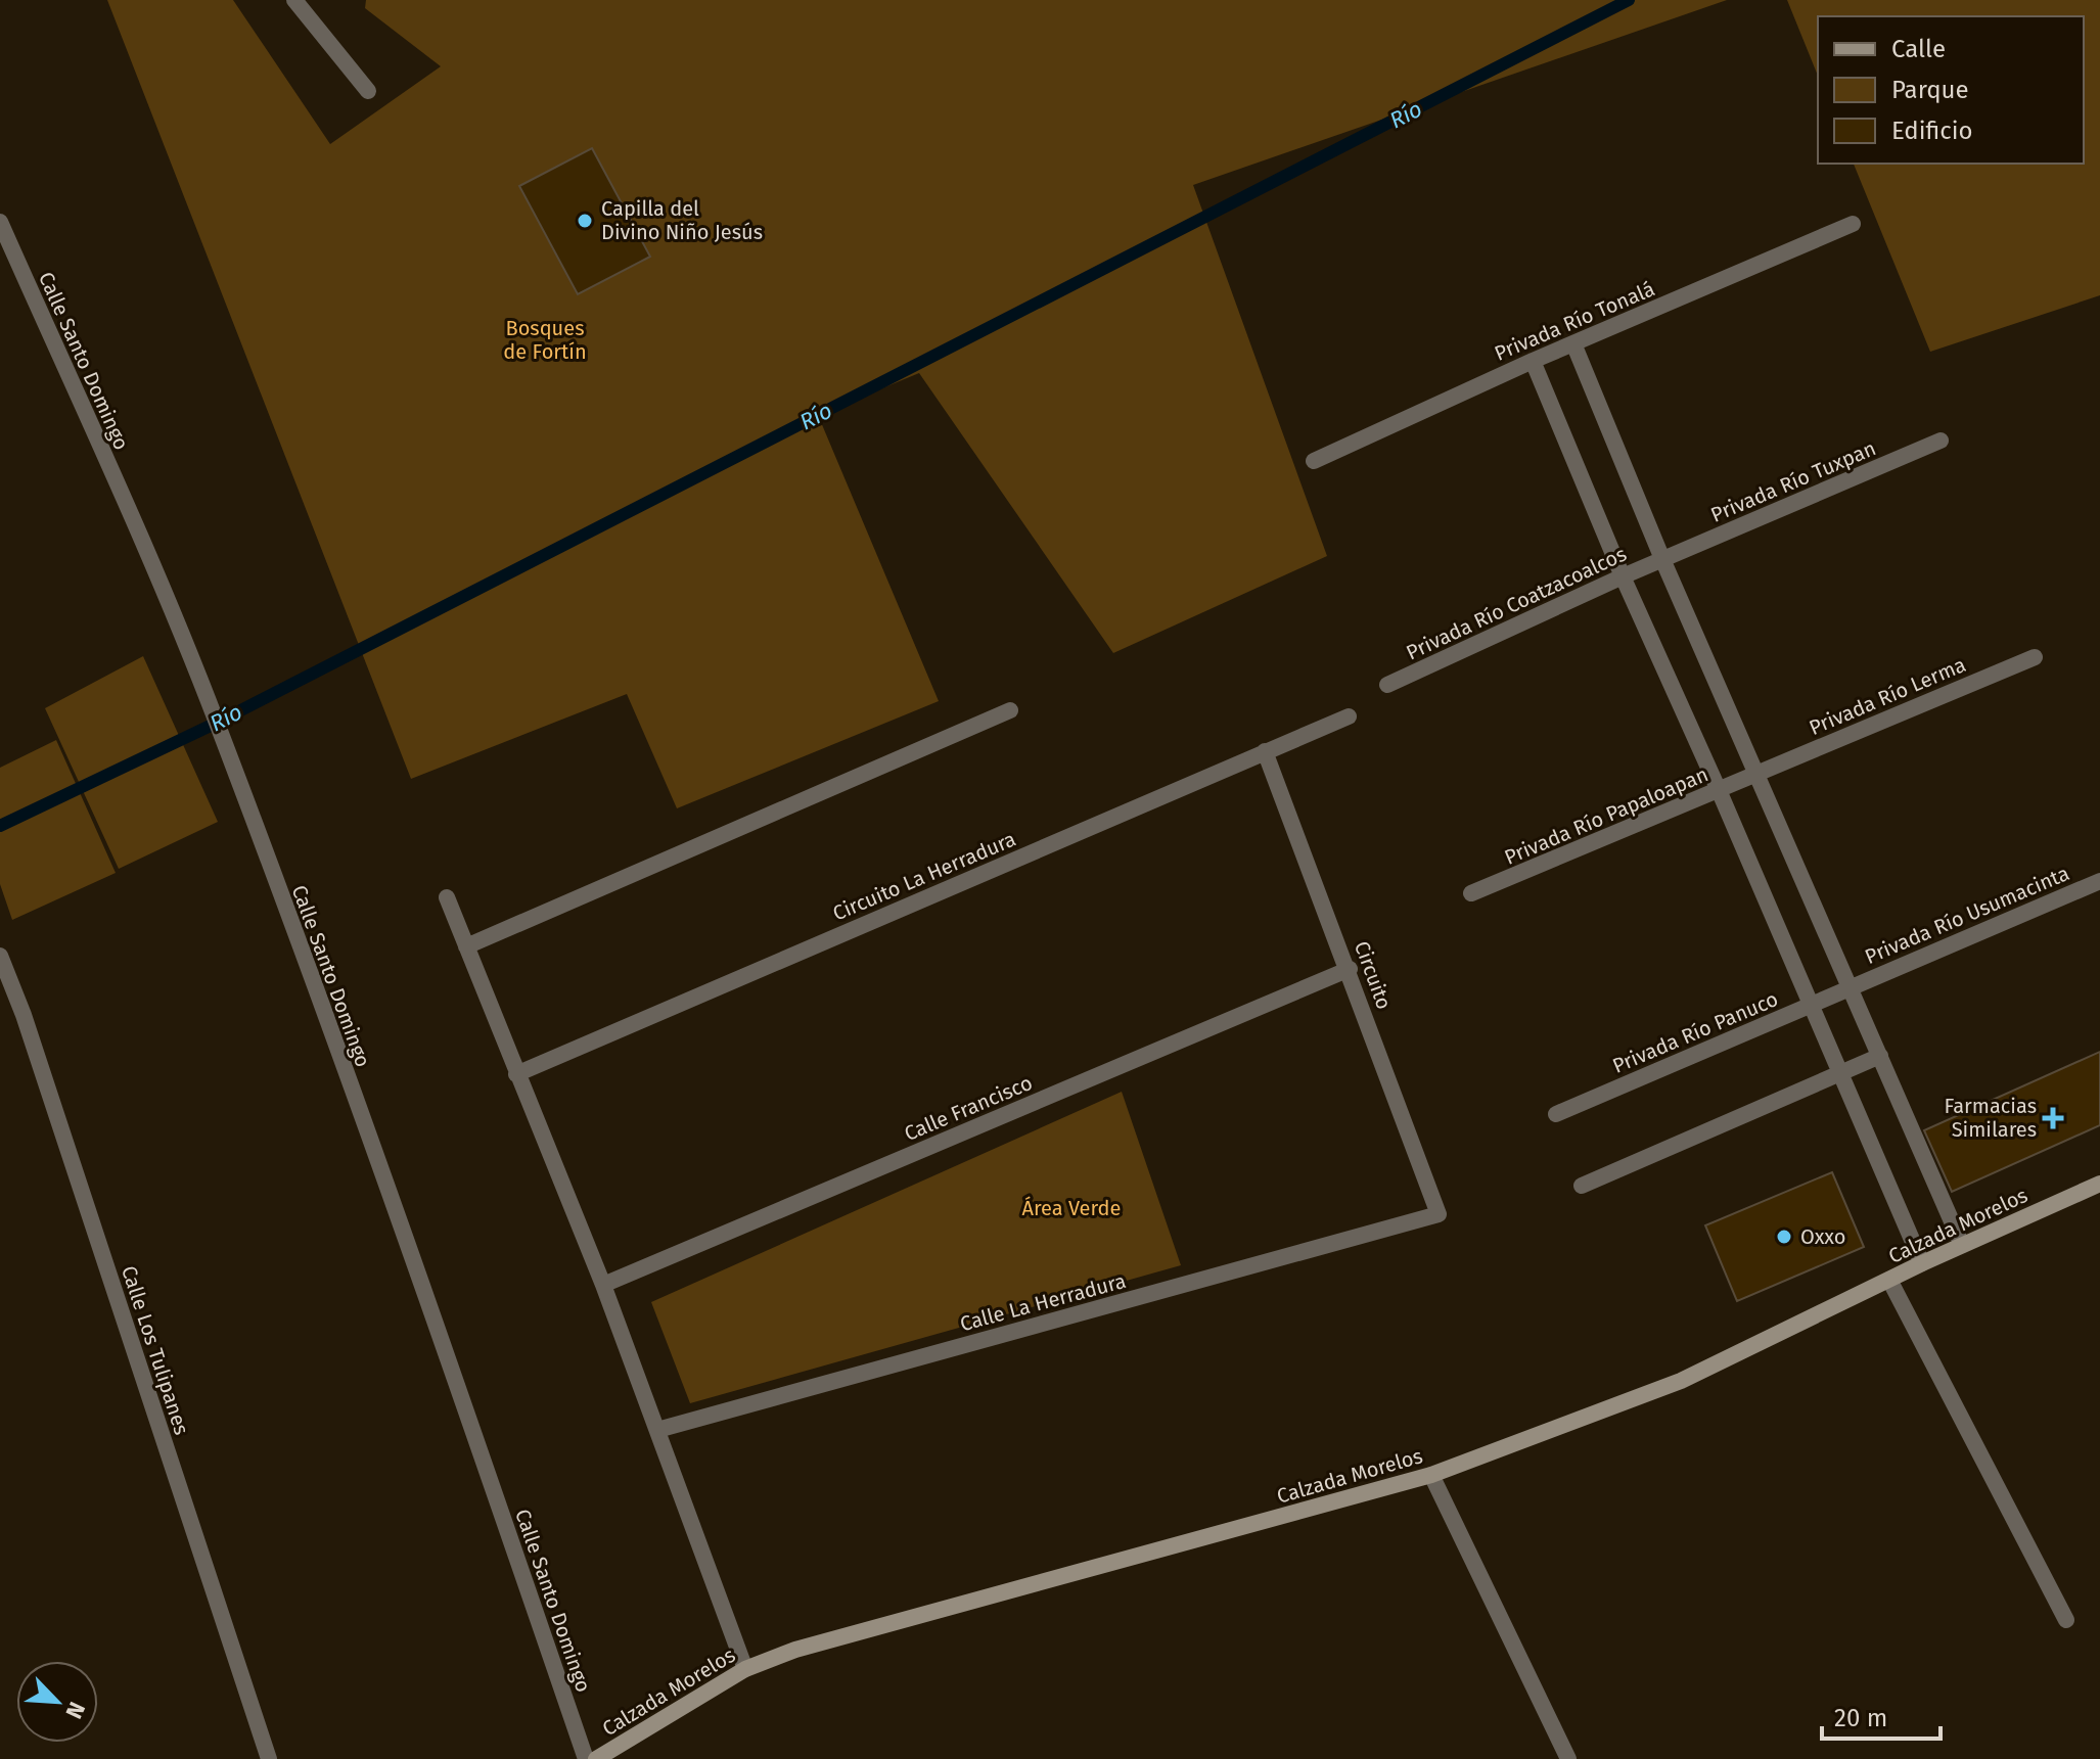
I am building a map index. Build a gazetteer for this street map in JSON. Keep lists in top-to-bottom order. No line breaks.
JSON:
{"streets":{"street":["Privada Río Tonalá","Calle Santo Domingo","Privada Río Tuxpan","Privada Río Coatzacoalcos","Privada Río Lerma","Privada Río Papaloapan","Circuito La Herradura","Privada Río Usumacinta","Circuito","Privada Río Panuco","Calle Francisco","Calzada Morelos","Calle La Herradura","Calle Los Tulipanes"]},"crossings":[["Privada Río Tuxpan","Privada Río Coatzacoalcos"],["Privada Río Lerma","Privada Río Papaloapan"],["Circuito La Herradura","Circuito"],["Privada Río Usumacinta","Privada Río Panuco"],["Circuito","Calle Francisco"],["Circuito","Calle La Herradura"]],"water":["Río"],"parks":["Bosques de Fortín","Área Verde"],"places":{"other":["Capilla del Divino Niño Jesús","Oxxo"],"health":["Farmacias Similares"]},"legend":["Calle","Parque","Edificio"],"scale_bar":"20 m","north":"bottom right"}
